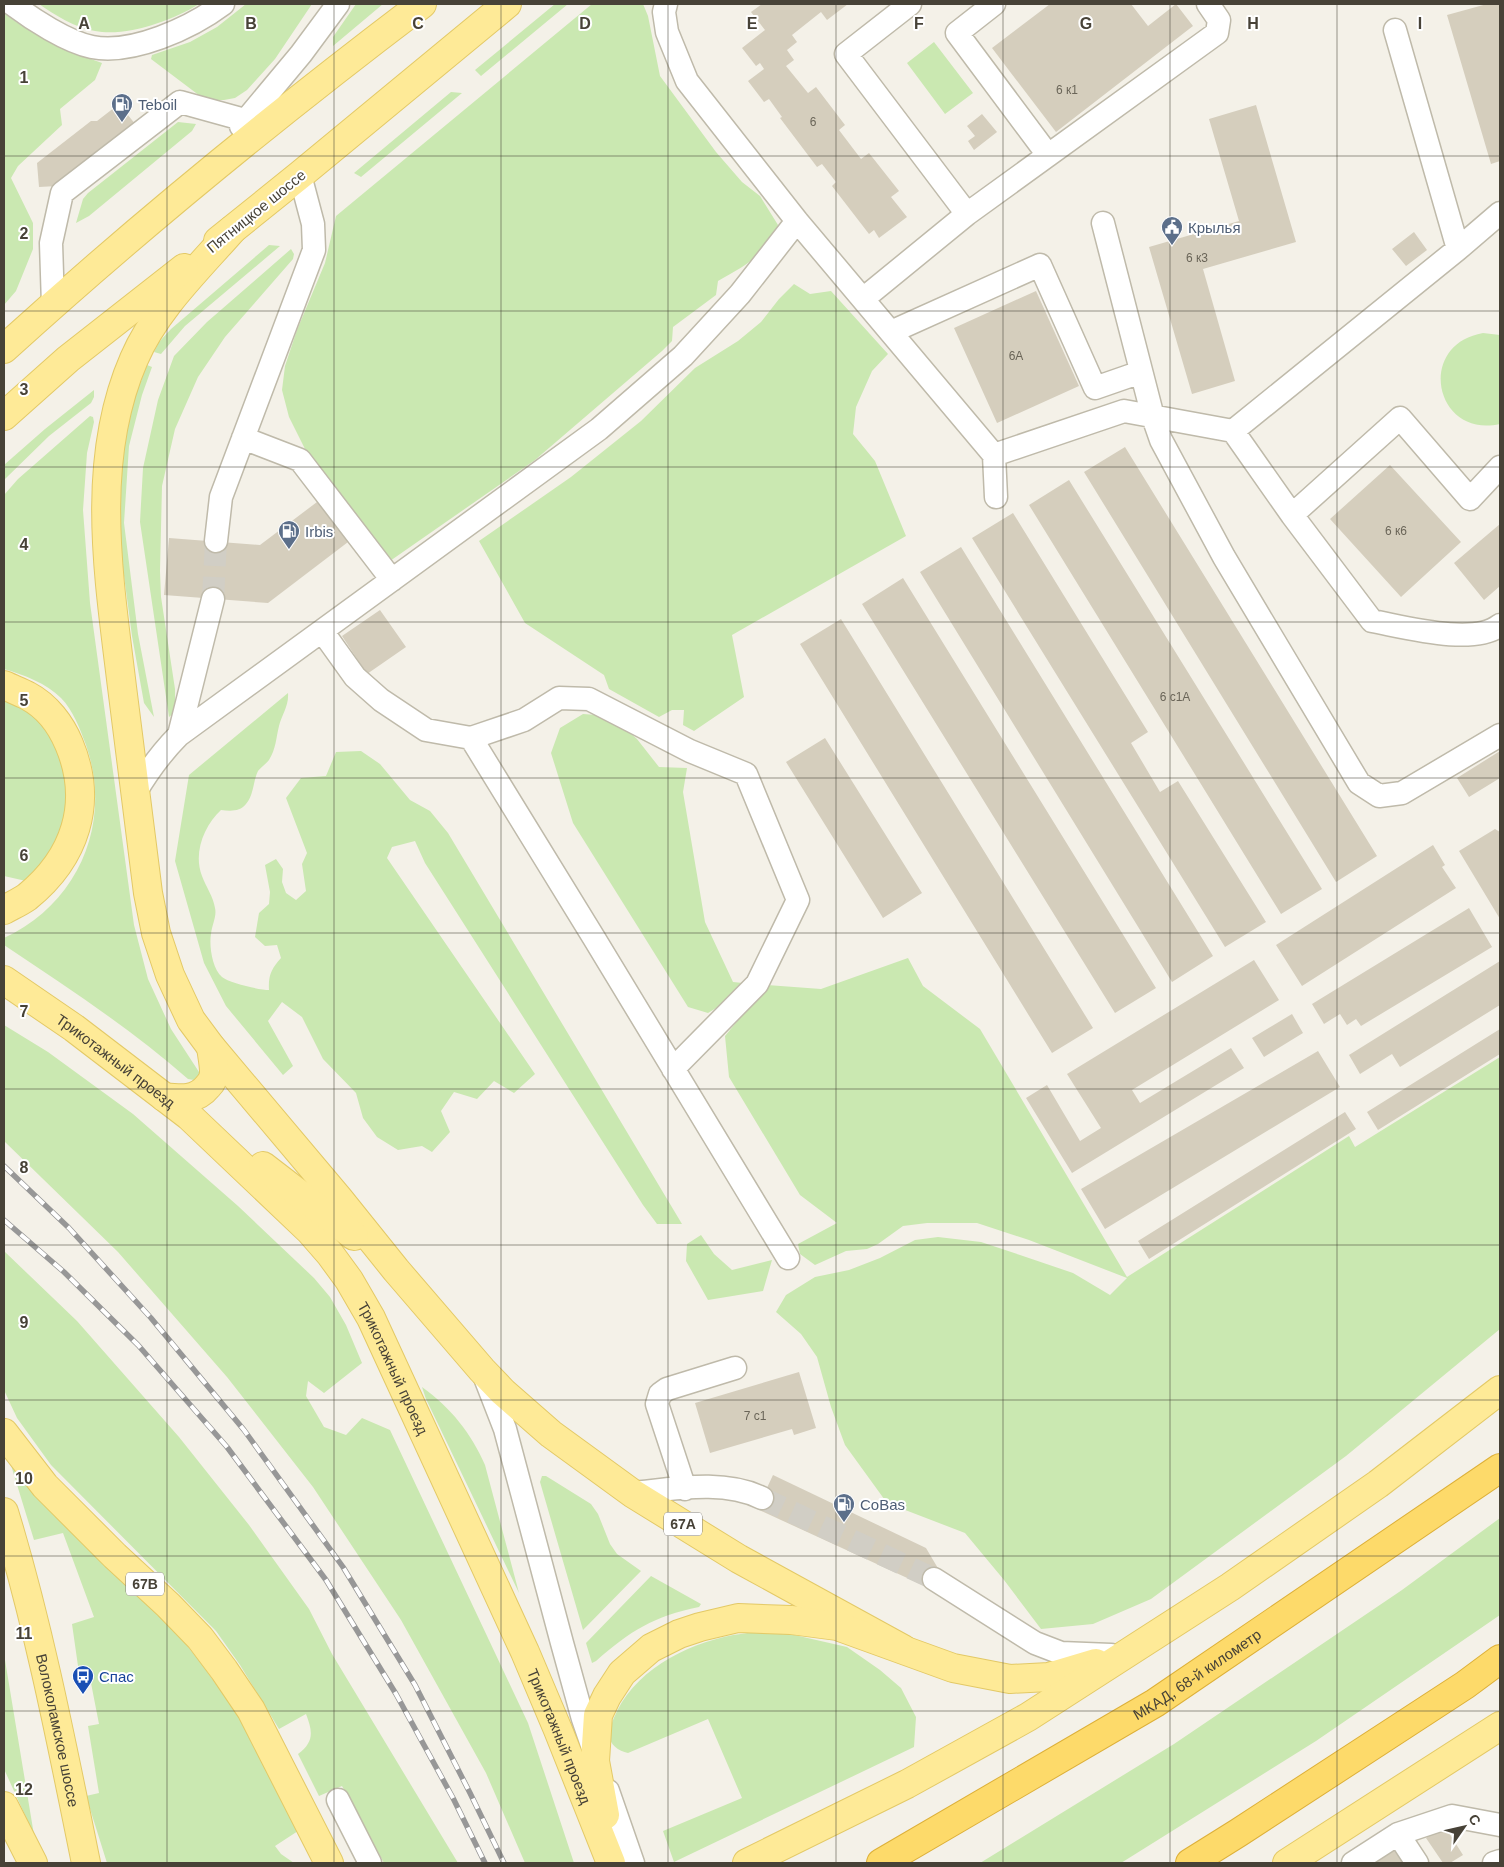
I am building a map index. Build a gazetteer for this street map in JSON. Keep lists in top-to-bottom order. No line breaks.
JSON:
{"streets":{"highway":["МКАД, 68-й километр"],"main road":["Пятницкое шоссе","Трикотажный проезд","67A","67B","Волоколамское шоссе"]},"places":{"fuel station":["Teboil","Irbis","CoBas"],"public building":["Крылья"],"bus stop":["Спас"]},"house_numbers":["6 к1","6","6 к3","6А","6 к6","6 с1А","7 с1"],"north":"top right","grid":{"columns":["A","B","C","D","E","F","G","H","I"],"rows":["1","2","3","4","5","6","7","8","9","10","11","12"]}}
